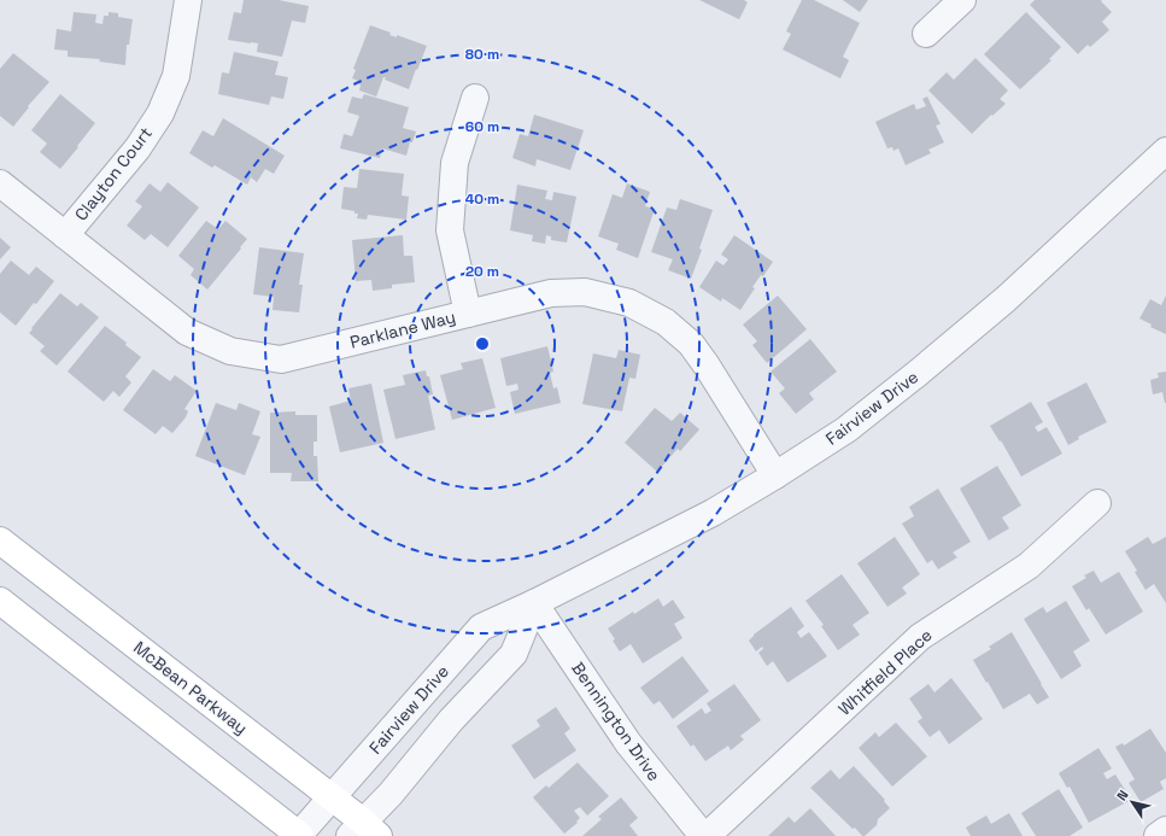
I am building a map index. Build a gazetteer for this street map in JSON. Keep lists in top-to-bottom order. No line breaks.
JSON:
{"streets":{"main road":["McBean Parkway"],"street":["Clayton Court","Parklane Way","Fairview Drive","Whitfield Place","Bennington Drive"]},"crossings":[["Clayton Court","Parklane Way"],["Parklane Way","Fairview Drive"],["Fairview Drive","McBean Parkway"],["Fairview Drive","Bennington Drive"],["Whitfield Place","Bennington Drive"]],"north":"top left","rings":["80 m","60 m","40 m","20 m"]}
